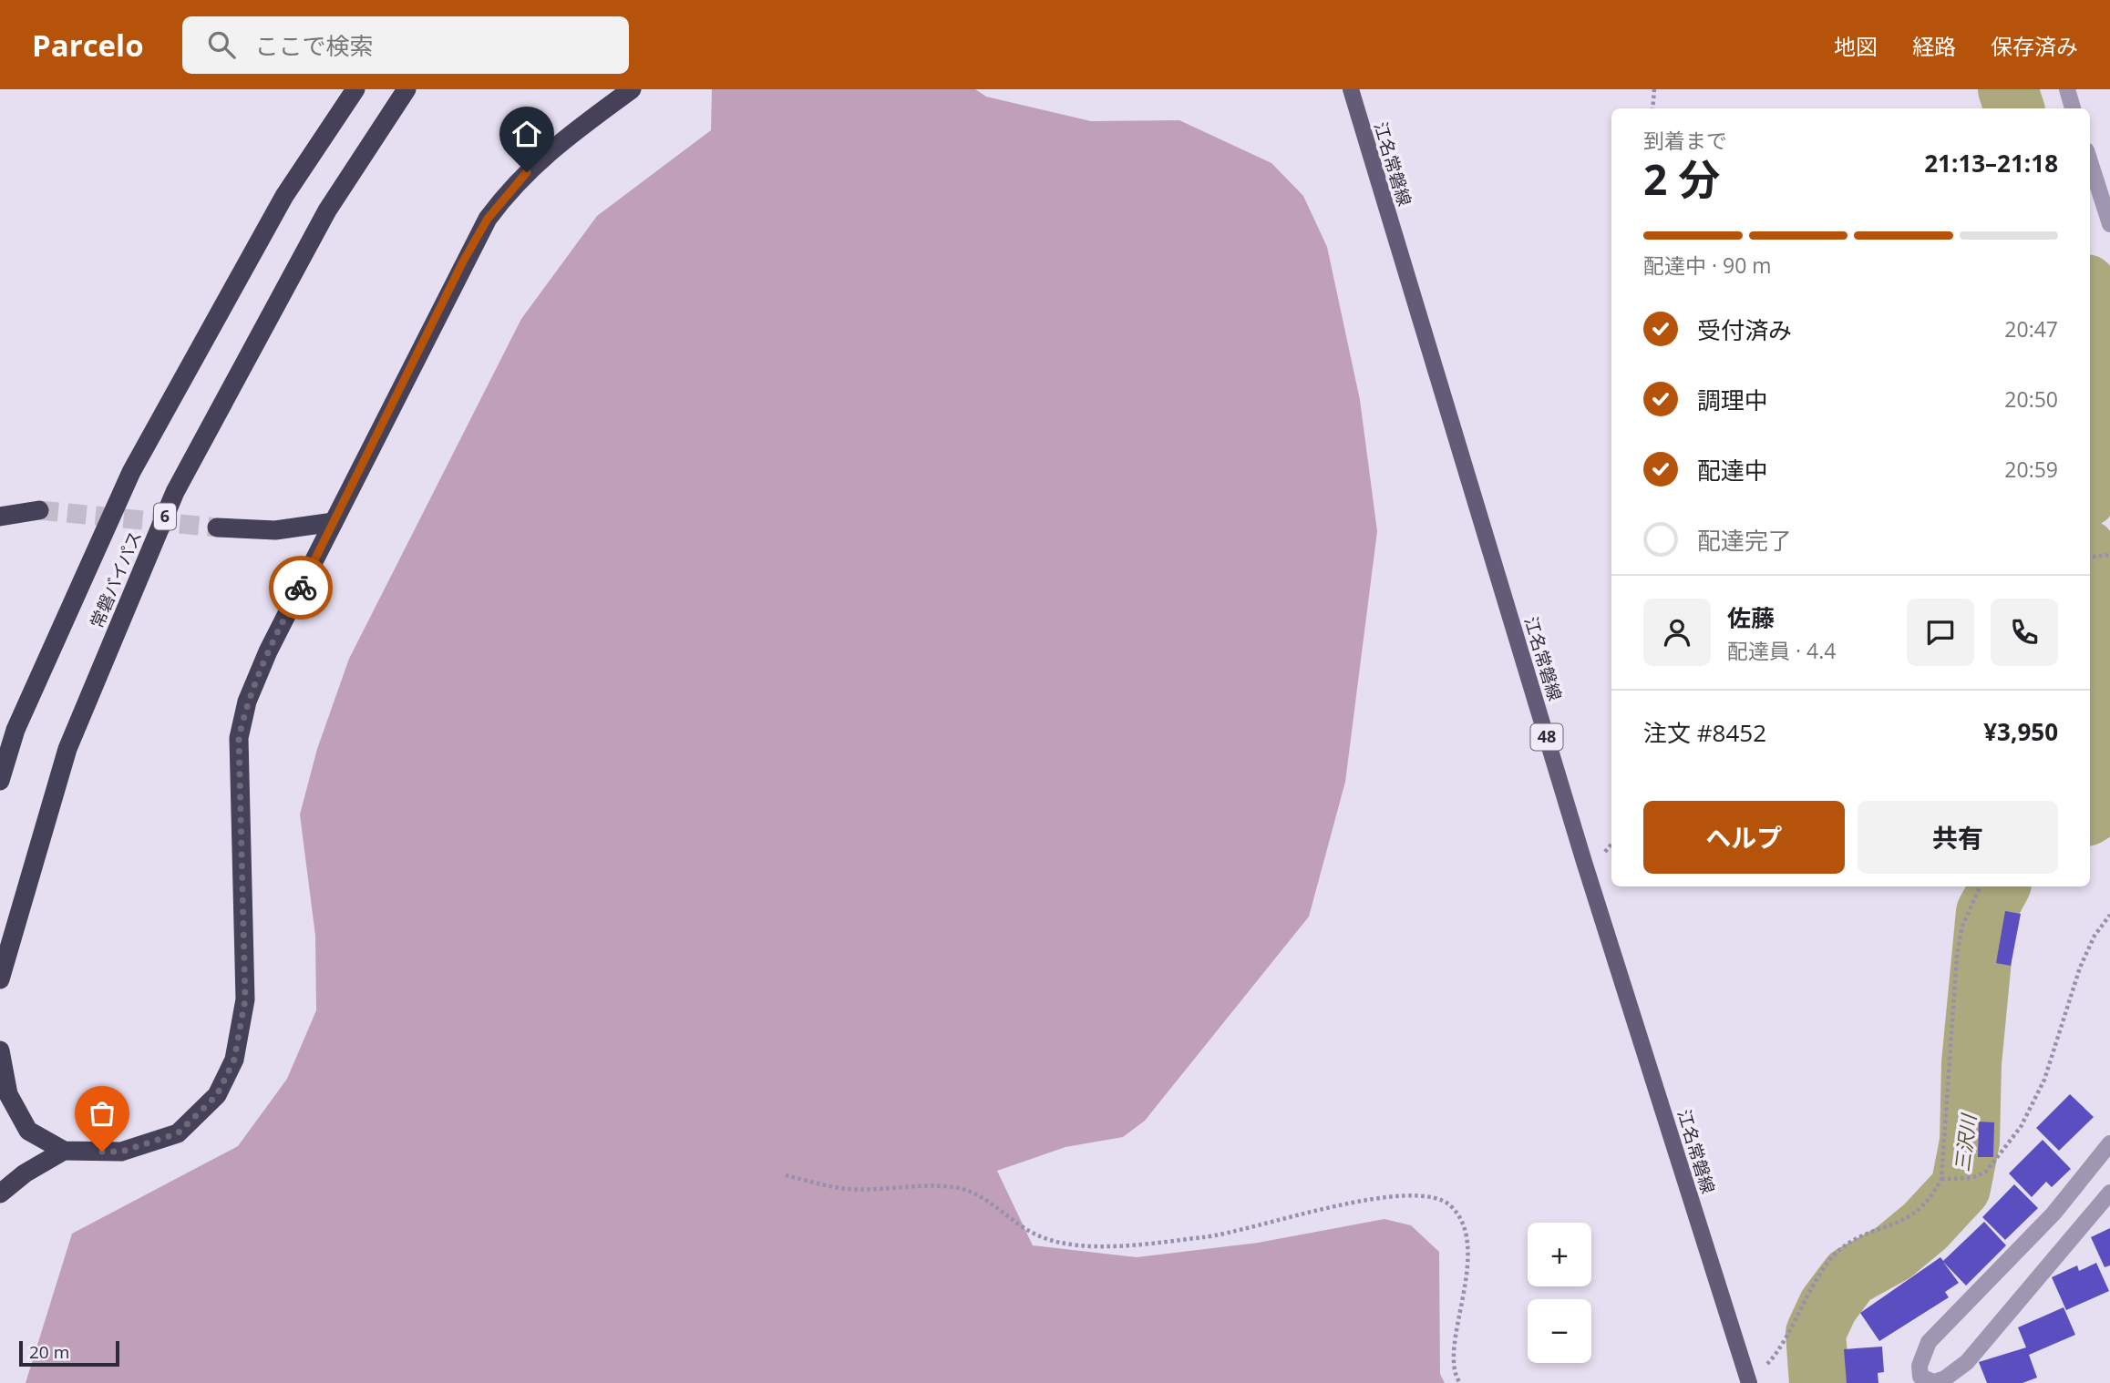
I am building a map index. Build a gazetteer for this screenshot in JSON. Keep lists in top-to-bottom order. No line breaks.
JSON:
{"streets":{"highway":["6","常磐バイパス"],"main road":["江名常磐線","48"]},"water":["三沢川"],"scale_bar":"20 m","page":{"header":"Parcelo","search":"ここで検索","nav":["地図","経路","保存済み"],"heading":["2 分","到着まで","21:13–21:18"],"panel":["佐藤","配達員 · 4.4","注文 #8452","¥3,950"],"bar":"配達中 · 90 m","list":[["受付済み","20:47"],["調理中","20:50"],["配達中","20:59"],"配達完了"],"buttons":["ヘルプ","共有"],"map_buttons":["+","−"],"scale":"20 m"}}
